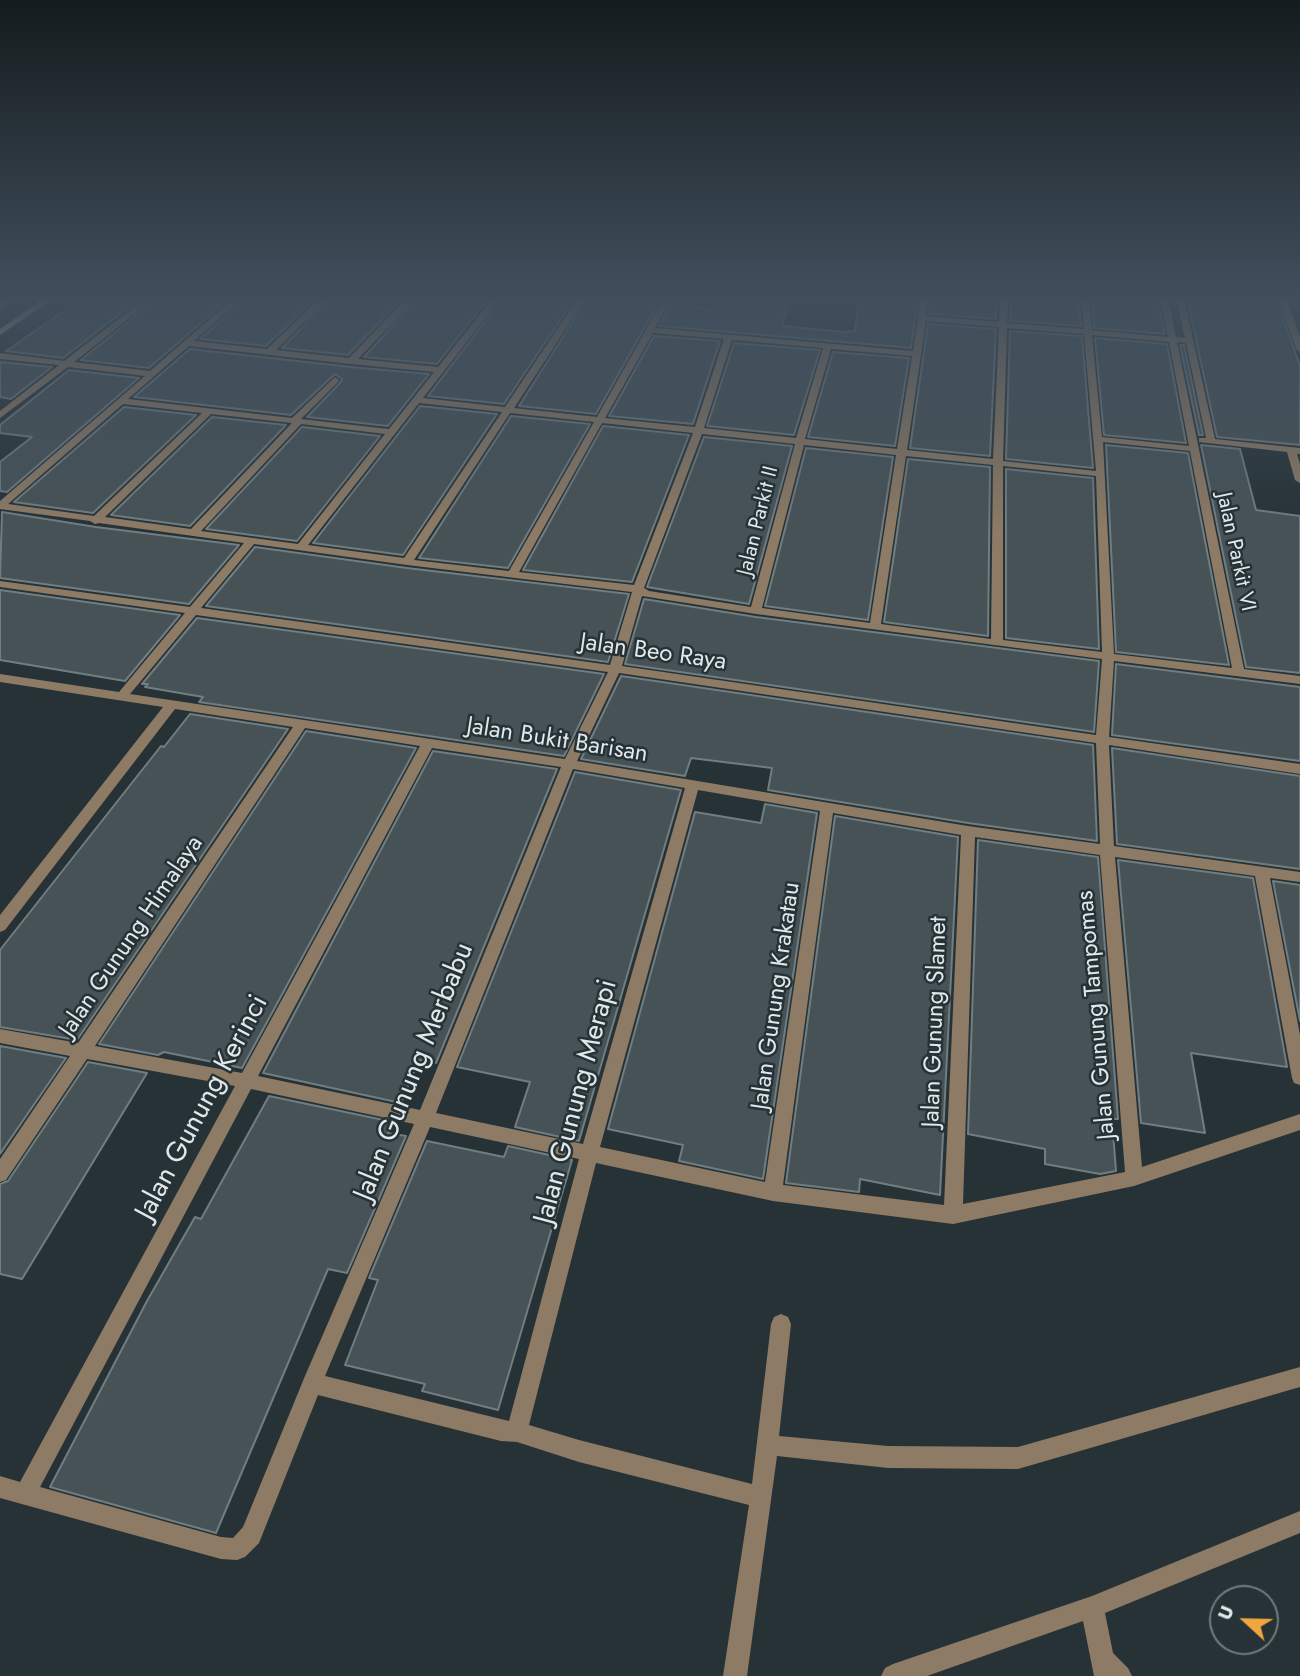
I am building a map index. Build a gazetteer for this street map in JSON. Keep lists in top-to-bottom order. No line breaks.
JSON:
{"streets":{"street":["Jalan Parkit II","Jalan Parkit VI","Jalan Beo Raya","Jalan Bukit Barisan","Jalan Gunung Himalaya","Jalan Gunung Krakatau","Jalan Gunung Tampomas","Jalan Gunung Slamet","Jalan Gunung Merbabu","Jalan Gunung Merapi","Jalan Gunung Kerinci"]},"crossings":[["Jalan Beo Raya","Jalan Gunung Tampomas"],["Jalan Beo Raya","Jalan Gunung Merbabu"],["Jalan Bukit Barisan","Jalan Gunung Himalaya"],["Jalan Bukit Barisan","Jalan Gunung Krakatau"],["Jalan Bukit Barisan","Jalan Gunung Tampomas"],["Jalan Bukit Barisan","Jalan Gunung Slamet"],["Jalan Bukit Barisan","Jalan Gunung Merbabu"],["Jalan Bukit Barisan","Jalan Gunung Merapi"],["Jalan Bukit Barisan","Jalan Gunung Kerinci"],["Jalan Gunung Merbabu","Jalan Gunung Kerinci"]],"north":"left"}
